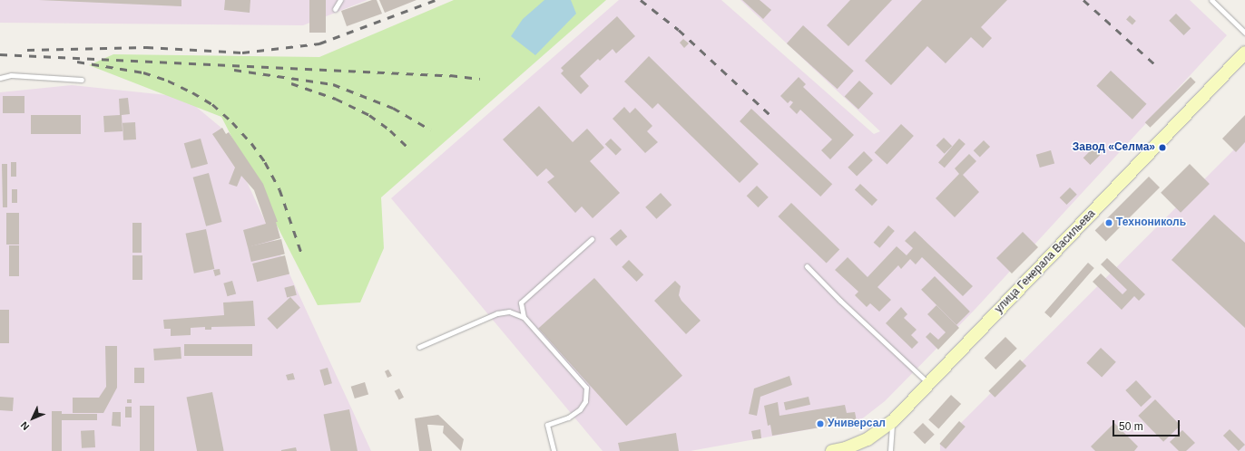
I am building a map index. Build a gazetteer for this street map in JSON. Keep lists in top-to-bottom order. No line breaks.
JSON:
{"streets":{"main road":["улица Генерала Васильева"]},"places":["Завод «Селма»","Технониколь","Универсал"],"scale_bar":"50 m","north":"bottom left"}
